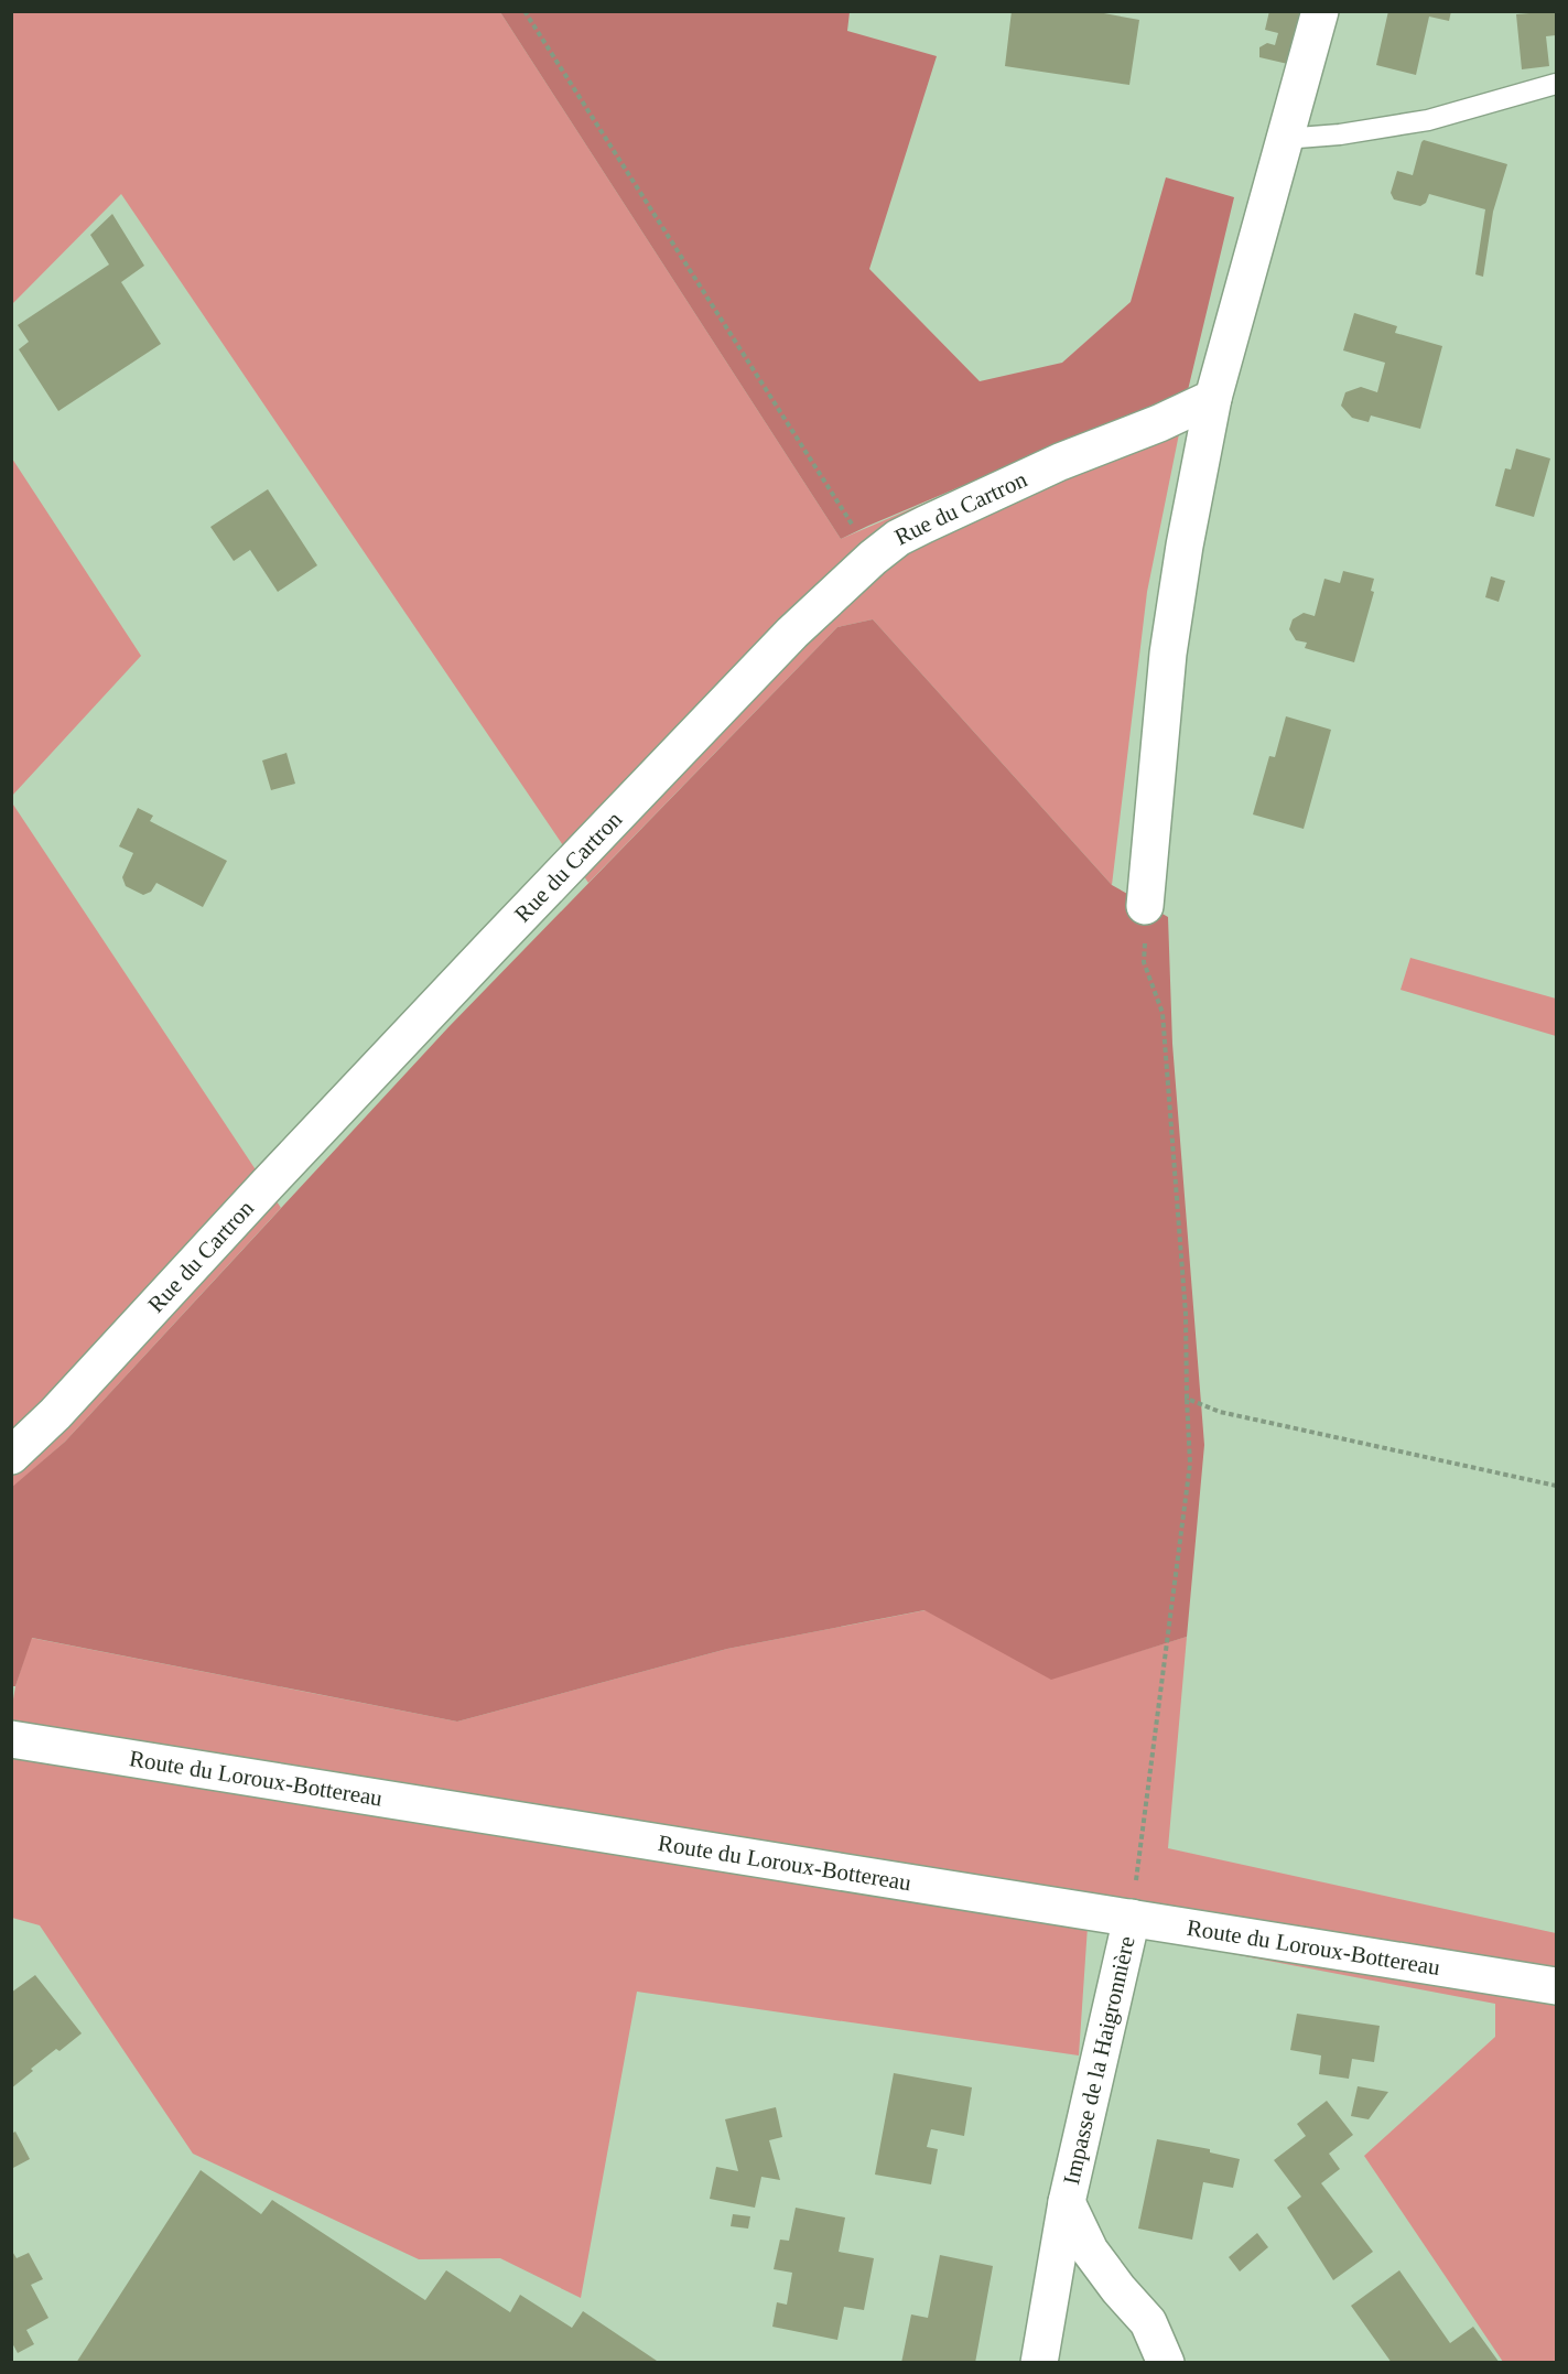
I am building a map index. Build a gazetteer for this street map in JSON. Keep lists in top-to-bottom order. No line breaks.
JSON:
{"streets":{"street":["Rue du Cartron","Route du Loroux-Bottereau","Impasse de la Haigronnière"]},"crossings":[["Route du Loroux-Bottereau","Impasse de la Haigronnière"]]}
